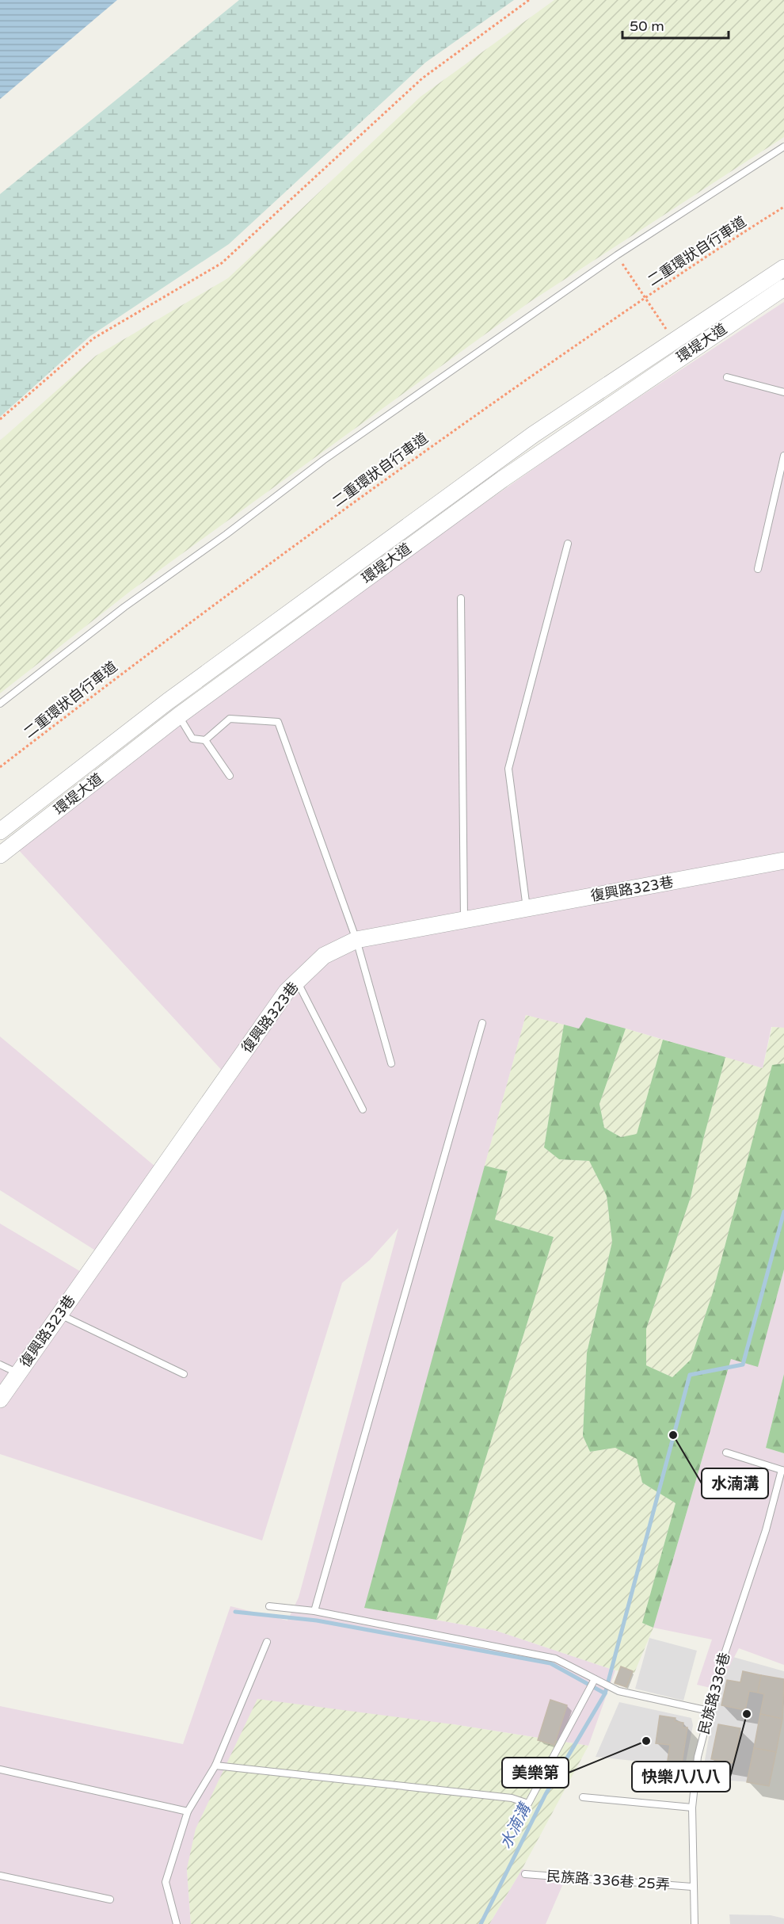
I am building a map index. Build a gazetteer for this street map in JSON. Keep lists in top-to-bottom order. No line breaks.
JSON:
{"streets":{"street":["環堤大道","復興路323巷"],"lane":["民族路336巷","民族路 336巷 25弄"],"path":["二重環狀自行車道"]},"crossings":[["民族路336巷","民族路 336巷 25弄"]],"water":["水湳溝"],"places":["水湳溝","快樂八八八","美樂第"],"scale_bar":"50 m"}
